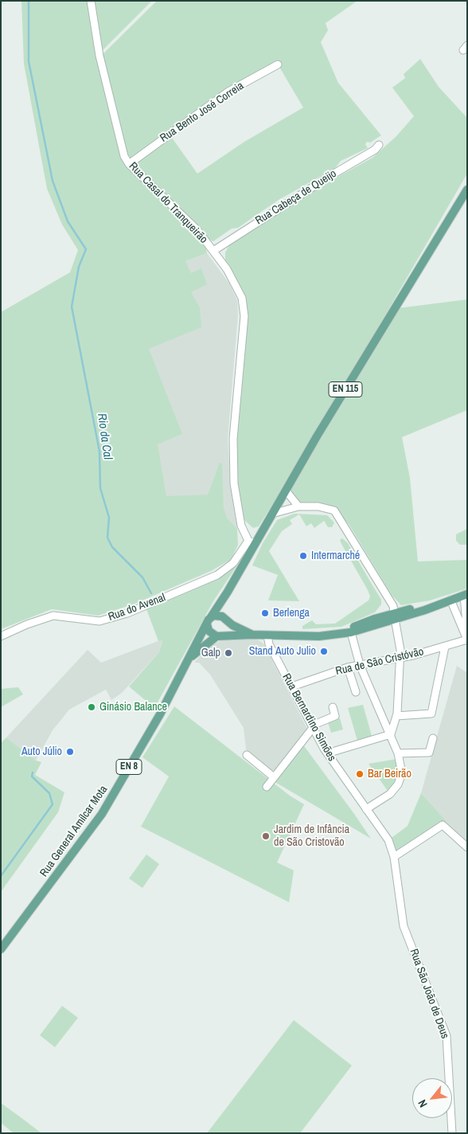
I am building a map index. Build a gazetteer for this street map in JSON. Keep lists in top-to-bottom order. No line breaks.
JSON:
{"streets":{"main road":["EN 115","EN 8","Rua General Amílcar Mota"],"street":["Rua Bento José Correia","Rua Cabeça de Queijo","Rua Casal do Tranqueirão","Rua do Avenal","Rua de São Cristóvão","Rua Bernardino Simões","Rua São João de Deus"]},"crossings":[["Rua Bento José Correia","Rua Casal do Tranqueirão"],["Rua Cabeça de Queijo","Rua Casal do Tranqueirão"],["Rua Casal do Tranqueirão","EN 115"],["Rua Casal do Tranqueirão","Rua do Avenal"],["EN 115","Rua do Avenal"],["EN 115","EN 8"],["EN 115","Rua General Amílcar Mota"],["Rua de São Cristóvão","Rua Bernardino Simões"],["Rua Bernardino Simões","Rua São João de Deus"],["EN 8","Rua General Amílcar Mota"]],"water":["Rio da Cal"],"places":["Intermarché","Berlenga","Stand Auto Julio","Galp","Ginásio Balance","Auto Júlio","Bar Beirão","Jardim de Infância de São Cristovão"],"north":"bottom left"}
